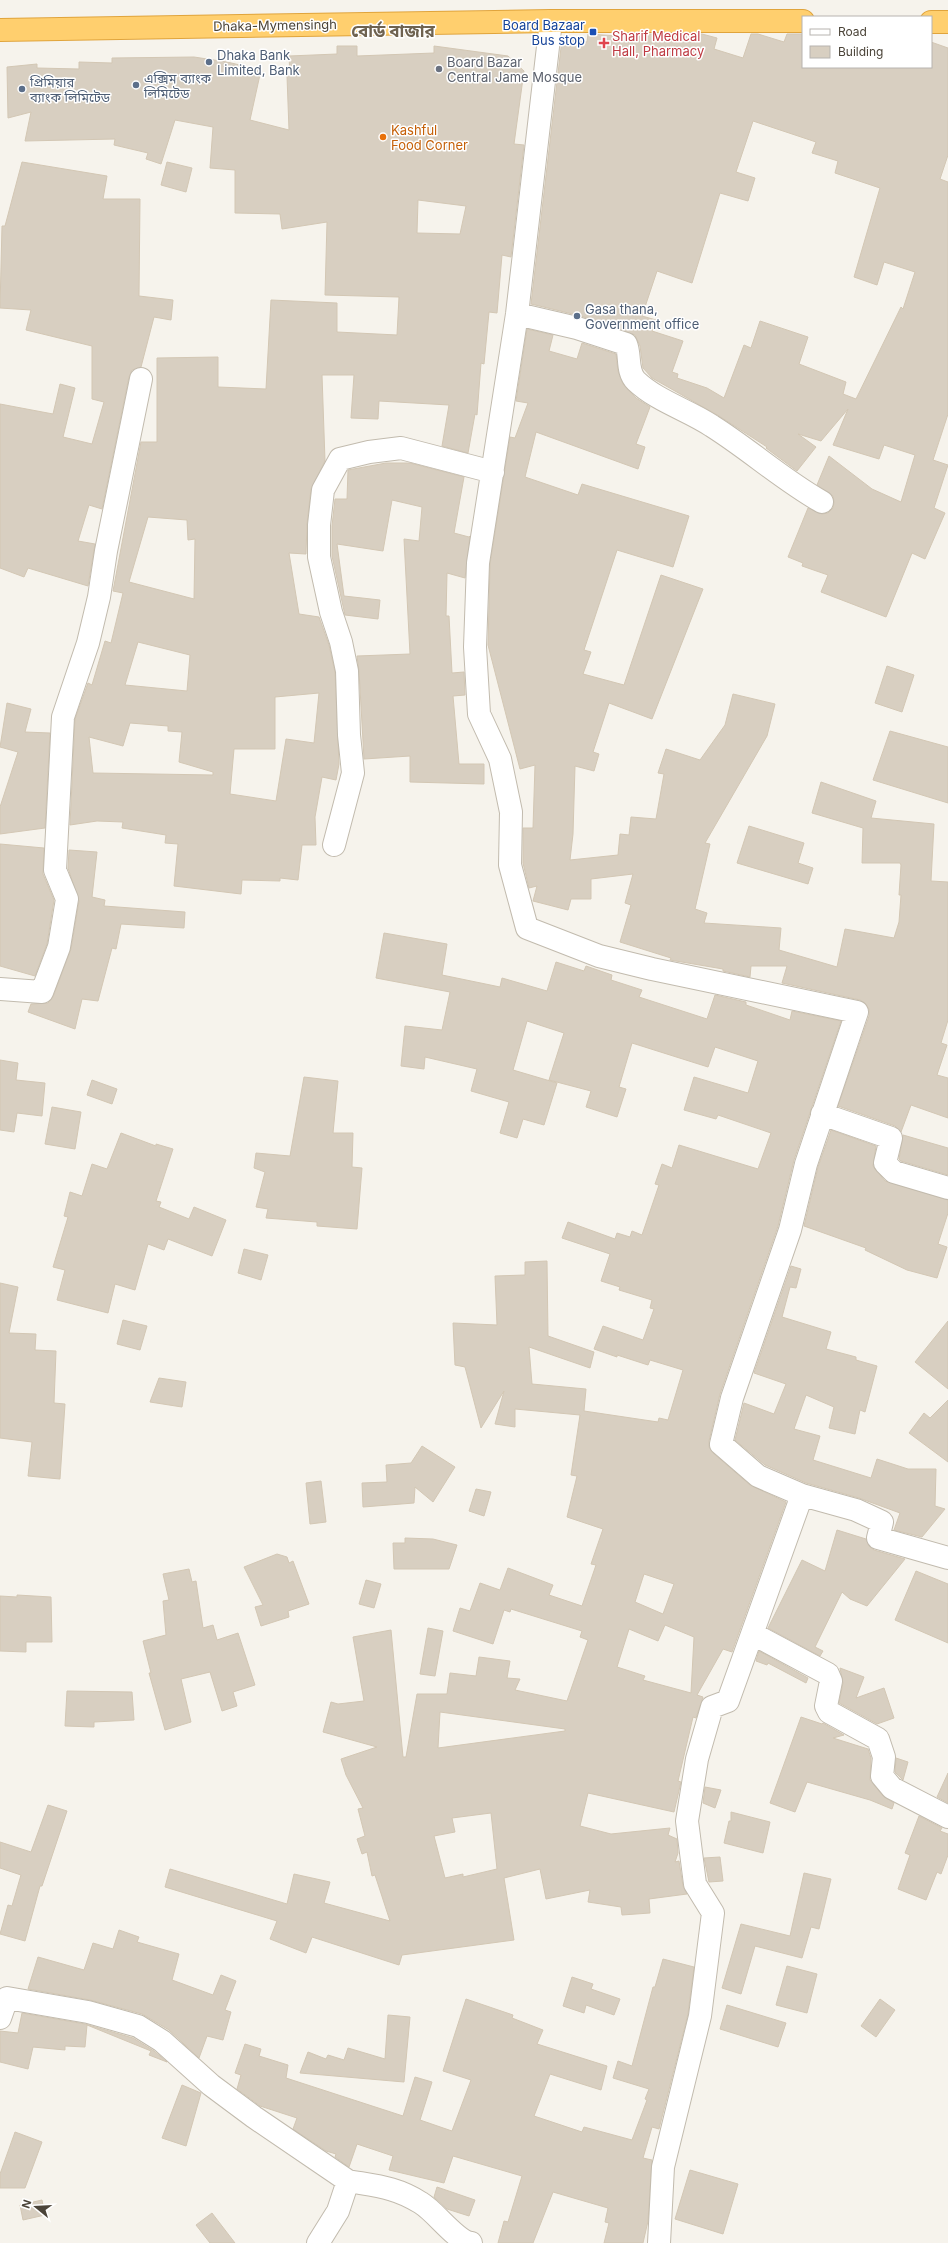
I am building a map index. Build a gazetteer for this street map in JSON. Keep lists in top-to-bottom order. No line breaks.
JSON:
{"streets":{"highway":["Dhaka-Mymensingh"]},"districts":["বোর্ড বাজার"],"places":{"transit":["Board Bazaar Bus stop"],"health":["Sharif Medical Hall, Pharmacy"],"other":["Dhaka Bank Limited, Bank","Board Bazar Central Jame Mosque","এক্সিম ব্যাংক লিমিটেড","প্রিমিয়ার ব্যাংক লিমিটেড","Kashful Food Corner","Gasa thana, Government office"]},"legend":["Road","Building"],"north":"left"}
